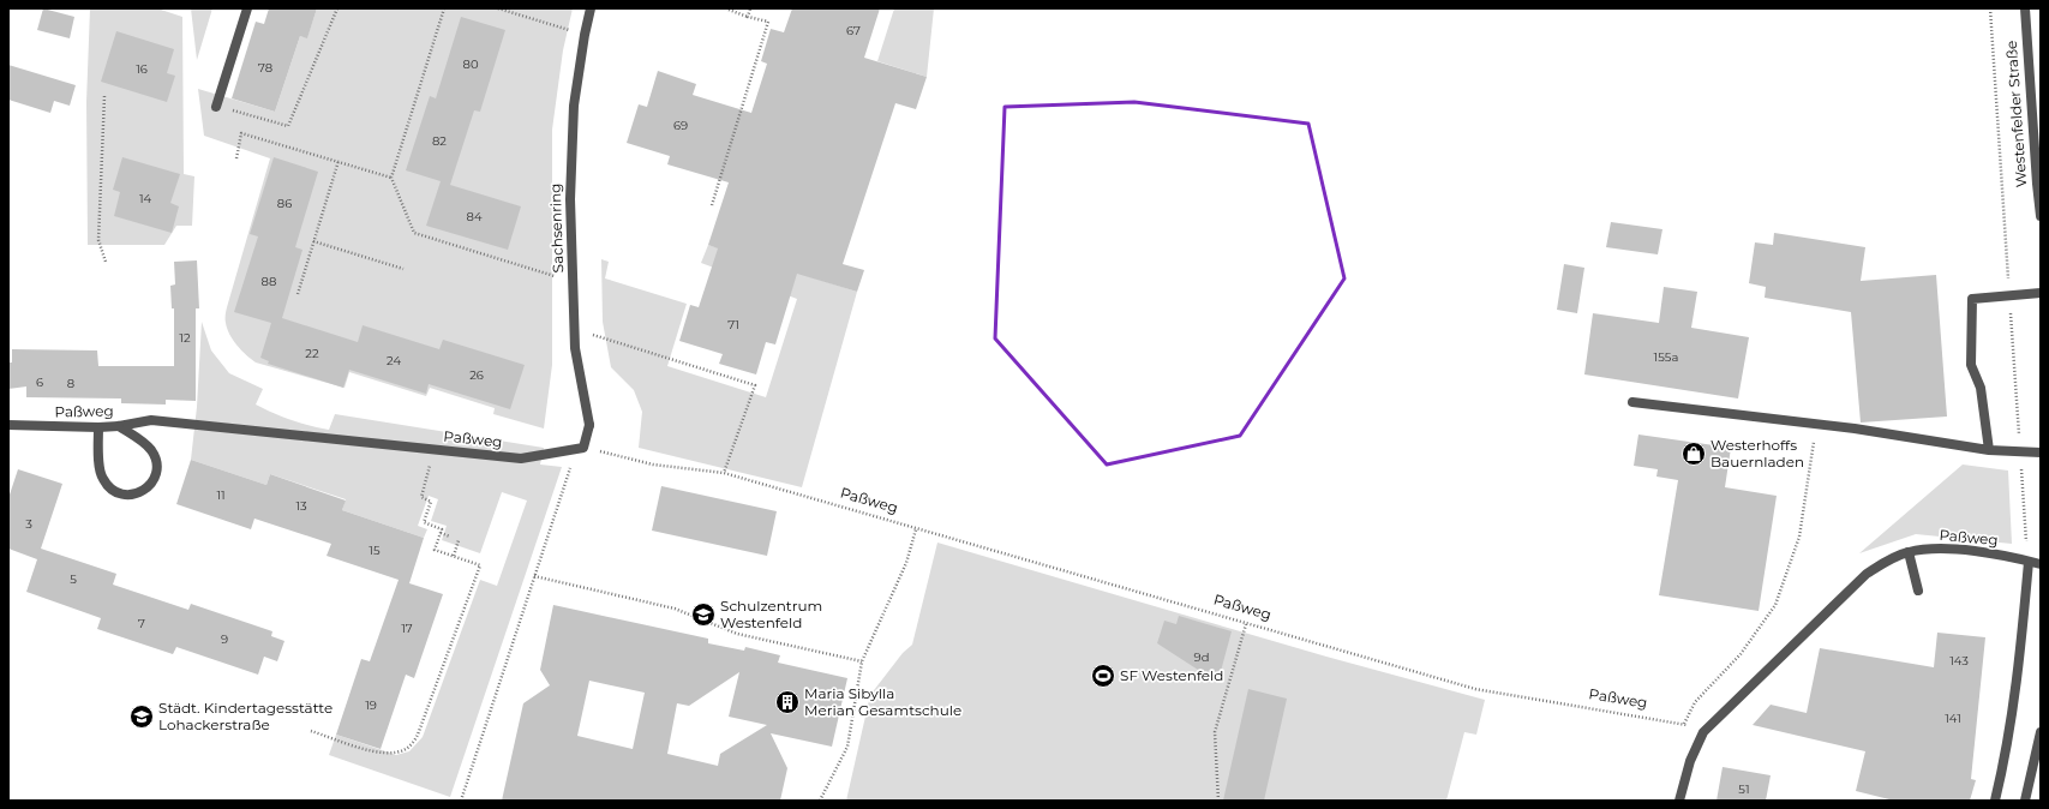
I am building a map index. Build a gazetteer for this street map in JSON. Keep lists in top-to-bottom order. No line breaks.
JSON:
{"streets":{"street":["Westenfelder Straße","Sachsenring","Paßweg"]},"crossings":[["Sachsenring","Paßweg"]],"places":{"shop":["Westerhoffs Bauernladen"],"school or university":["Schulzentrum Westenfeld","Städt. Kindertagesstätte Lohackerstraße"],"sports":["SF Westenfeld"],"building":["Maria Sibylla Merian Gesamtschule"]},"house_numbers":["67","80","78","16","69","82","14","86","84","88","71","12","22","155a","24","26","6","8","11","13","3","15","5","7","17","9","9d","143","19","141","51"]}
